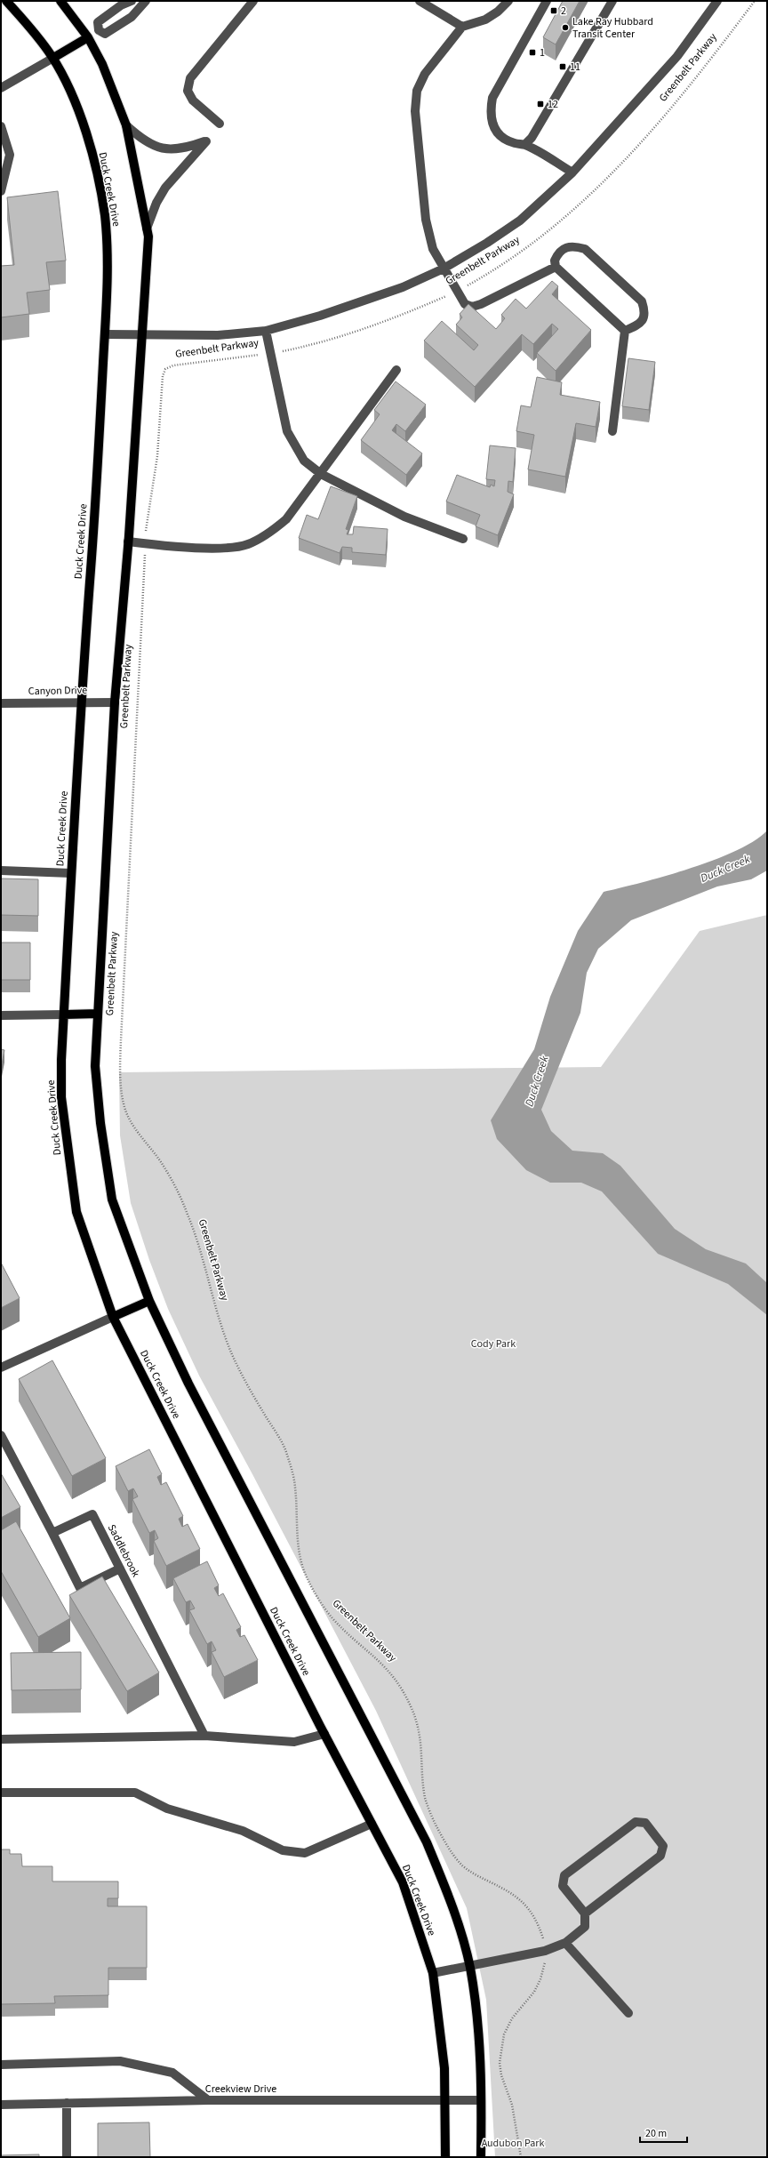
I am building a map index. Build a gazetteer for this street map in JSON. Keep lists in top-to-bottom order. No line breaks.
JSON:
{"streets":{"main road":["Duck Creek Drive"],"street":["Greenbelt Parkway","Canyon Drive","Saddlebrook","Creekview Drive"]},"crossings":[["Greenbelt Parkway","Duck Creek Drive"],["Duck Creek Drive","Canyon Drive"],["Duck Creek Drive","Creekview Drive"]],"water":["Duck Creek"],"parks":["Cody Park","Audubon Park"],"places":{"transit":["2","1","11","12"],"other":["Lake Ray Hubbard Transit Center"]},"scale_bar":"20 m"}
